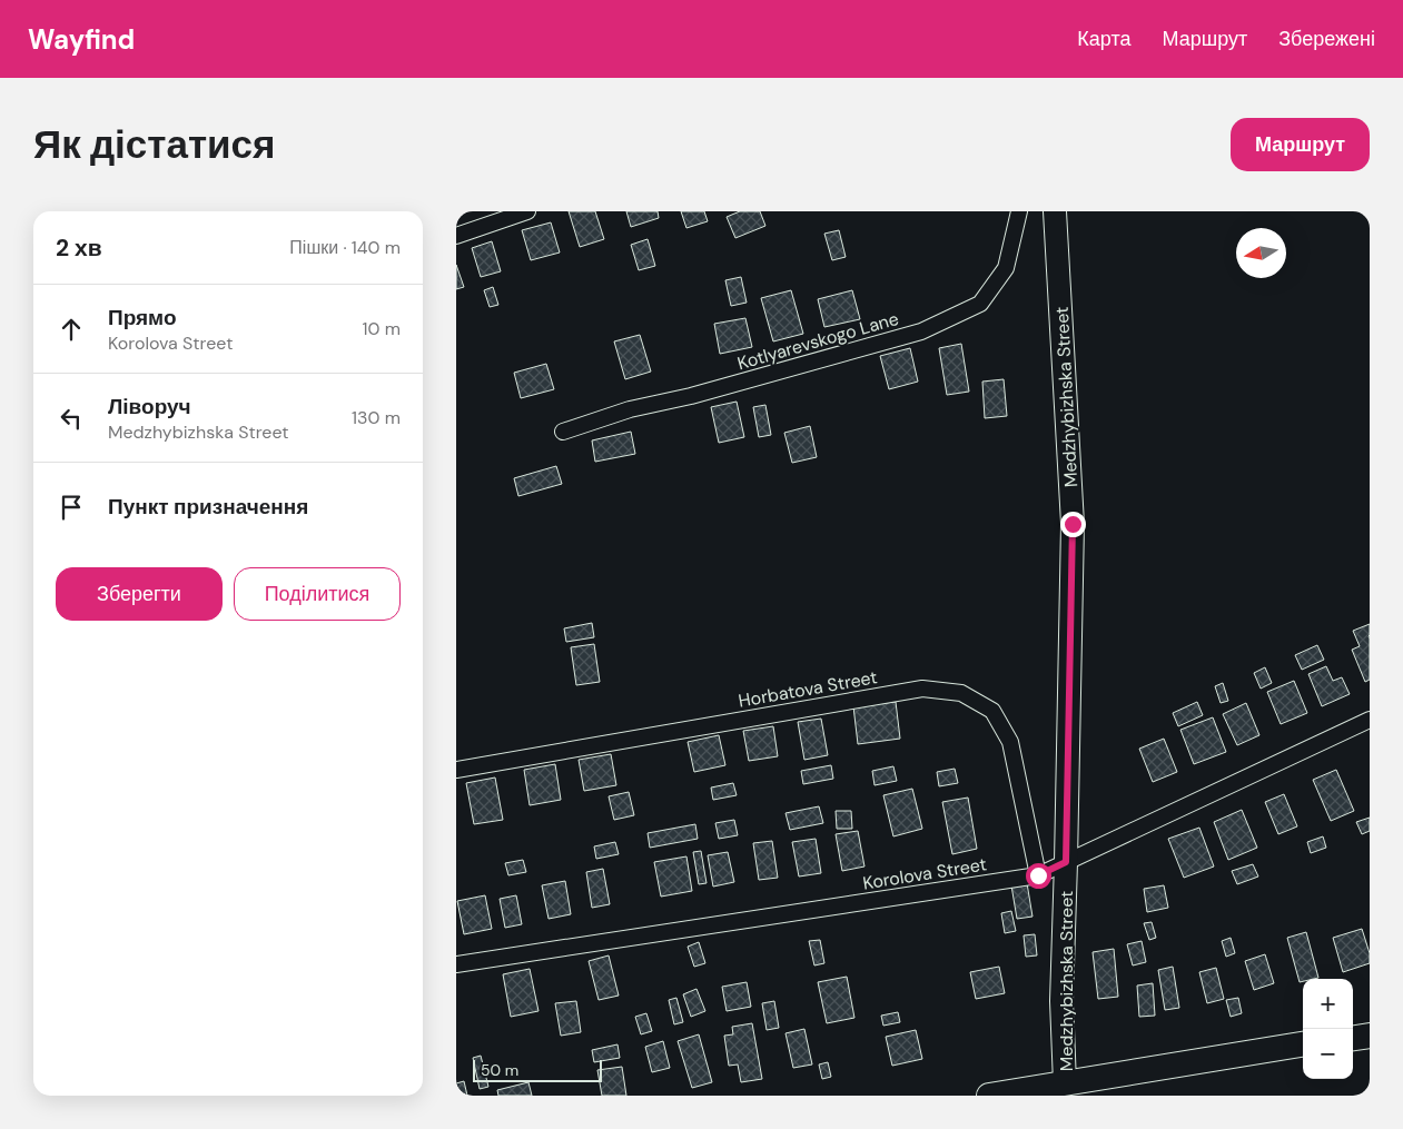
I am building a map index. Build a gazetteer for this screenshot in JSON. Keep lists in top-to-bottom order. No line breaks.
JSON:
{"streets":{"main road":["Medzhybizhska Street"],"street":["Kotlyarevskogo Lane","Horbatova Street","Korolova Street"]},"crossings":[["Medzhybizhska Street","Korolova Street"],["Horbatova Street","Korolova Street"]],"scale_bar":"50 m","north":"left","page":{"header":"Wayfind","nav":["Карта","Маршрут","Збережені"],"buttons":["Маршрут",["Зберегти","Поділитися"]],"title":"Як дістатися","heading":["2 хв","Пішки · 140 m"],"list":[["Прямо","Korolova Street","10 m"],["Ліворуч","Medzhybizhska Street","130 m"],"Пункт призначення"],"map_buttons":["+","−"],"scale":"50 m"}}
